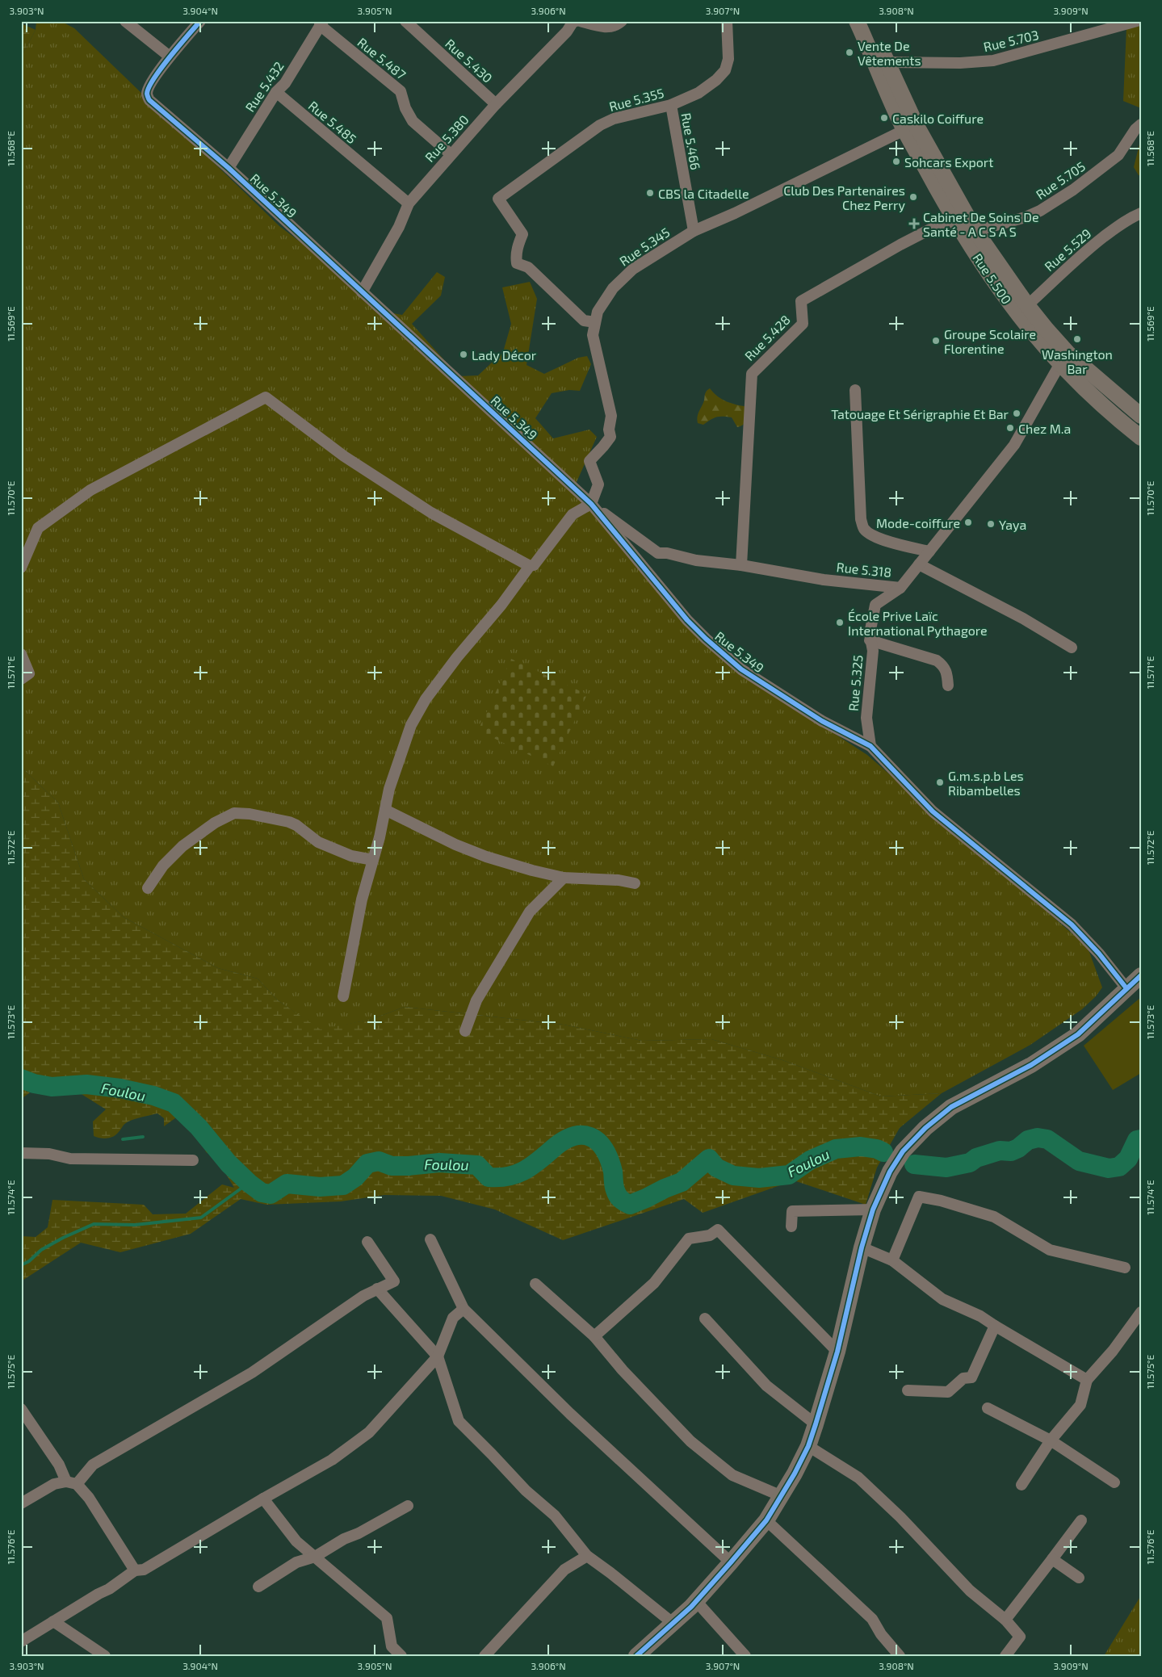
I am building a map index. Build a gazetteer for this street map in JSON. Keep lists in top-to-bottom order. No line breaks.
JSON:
{"streets":{"main road":["Rue 5.500"],"street":["Rue 5.703","Rue 5.487","Rue 5.430","Rue 5.432","Rue 5.355","Rue 5.485","Rue 5.380","Rue 5.466","Rue 5.705","Rue 5.349","Rue 5.345","Rue 5.529","Rue 5.428","Rue 5.318","Rue 5.325"]},"crossings":[["Rue 5.703","Rue 5.500"],["Rue 5.487","Rue 5.432"],["Rue 5.487","Rue 5.380"],["Rue 5.430","Rue 5.380"],["Rue 5.432","Rue 5.485"],["Rue 5.432","Rue 5.349"],["Rue 5.355","Rue 5.466"],["Rue 5.355","Rue 5.345"],["Rue 5.485","Rue 5.380"],["Rue 5.380","Rue 5.349"],["Rue 5.466","Rue 5.345"],["Rue 5.705","Rue 5.500"],["Rue 5.349","Rue 5.345"],["Rue 5.349","Rue 5.318"],["Rue 5.349","Rue 5.325"],["Rue 5.345","Rue 5.500"],["Rue 5.345","Rue 5.318"],["Rue 5.529","Rue 5.500"],["Rue 5.500","Rue 5.428"],["Rue 5.500","Rue 5.318"],["Rue 5.428","Rue 5.318"],["Rue 5.318","Rue 5.325"]],"water":["Foulou"],"places":{"other":["Vente De Vêtements","Caskilo Coiffure","Sohcars Export","CBS la Citadelle","Club Des Partenaires Chez Perry","Washington Bar","Groupe Scolaire Florentine","Lady Décor","Tatouage Et Sérigraphie Et Bar","Chez M.a","Mode-coiffure","Yaya","École Prive Laïc International Pythagore","G.m.s.p.b Les Ribambelles"],"health":["Cabinet De Soins De Santé - A C S A S"]},"coordinates":["3.903°N","3.904°N","3.905°N","3.906°N","3.907°N","3.908°N","3.909°N","11.568°E","11.569°E","11.570°E","11.571°E","11.572°E","11.573°E","11.574°E","11.575°E","11.576°E"]}
